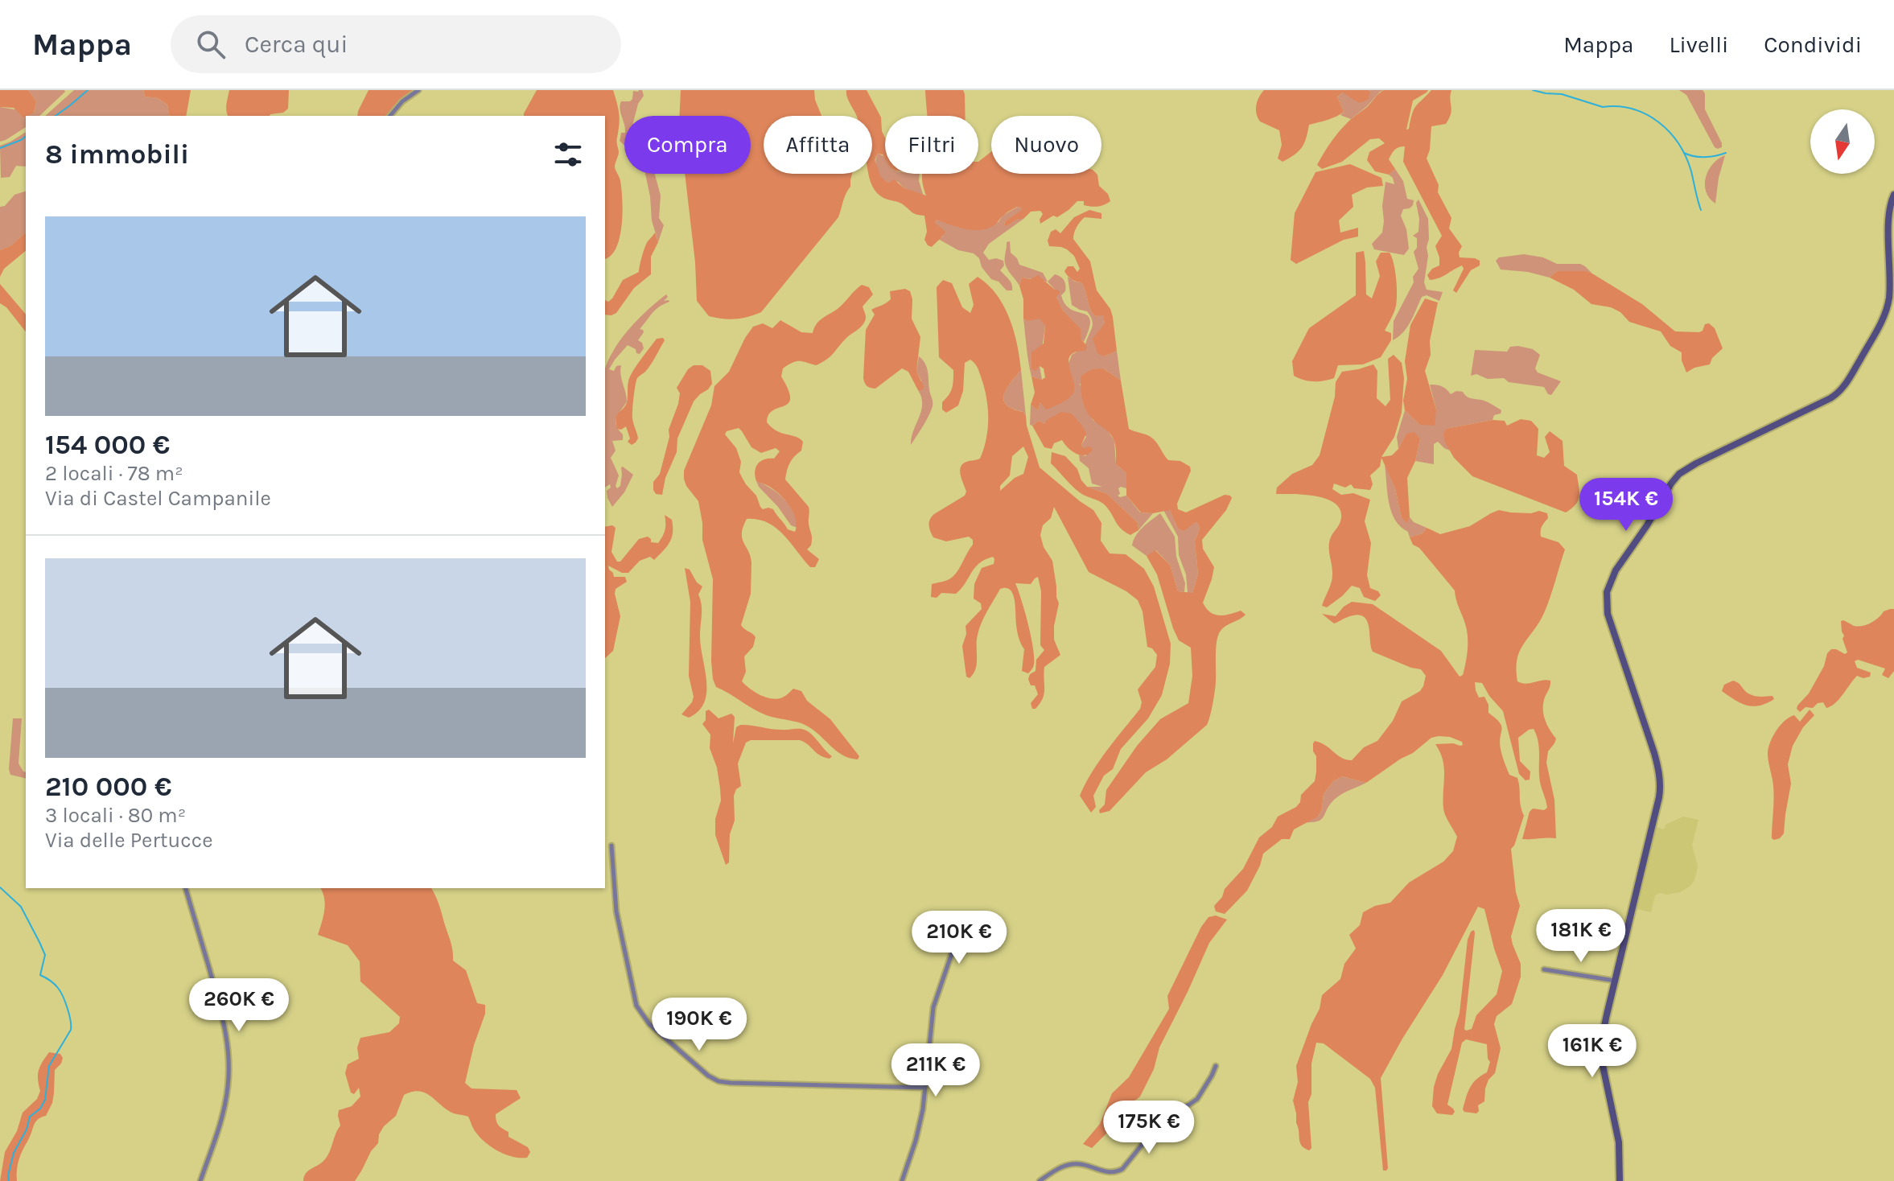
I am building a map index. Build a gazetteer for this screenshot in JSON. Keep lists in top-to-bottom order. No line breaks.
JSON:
{"north":"bottom","page":{"header":"Mappa","search":"Cerca qui","nav":["Mappa","Livelli","Condividi"],"chip":["Compra","Affitta","Filtri","Nuovo"],"heading":"8 immobili","list":[{"name":"154 000 €","note":"2 locali · 78 m² · Via di Castel Campanile"},{"name":"210 000 €","note":"3 locali · 80 m² · Via delle Pertucce"}],"price":["154K €","181K €","210K €","260K €","190K €","161K €","211K €","175K €"]}}
